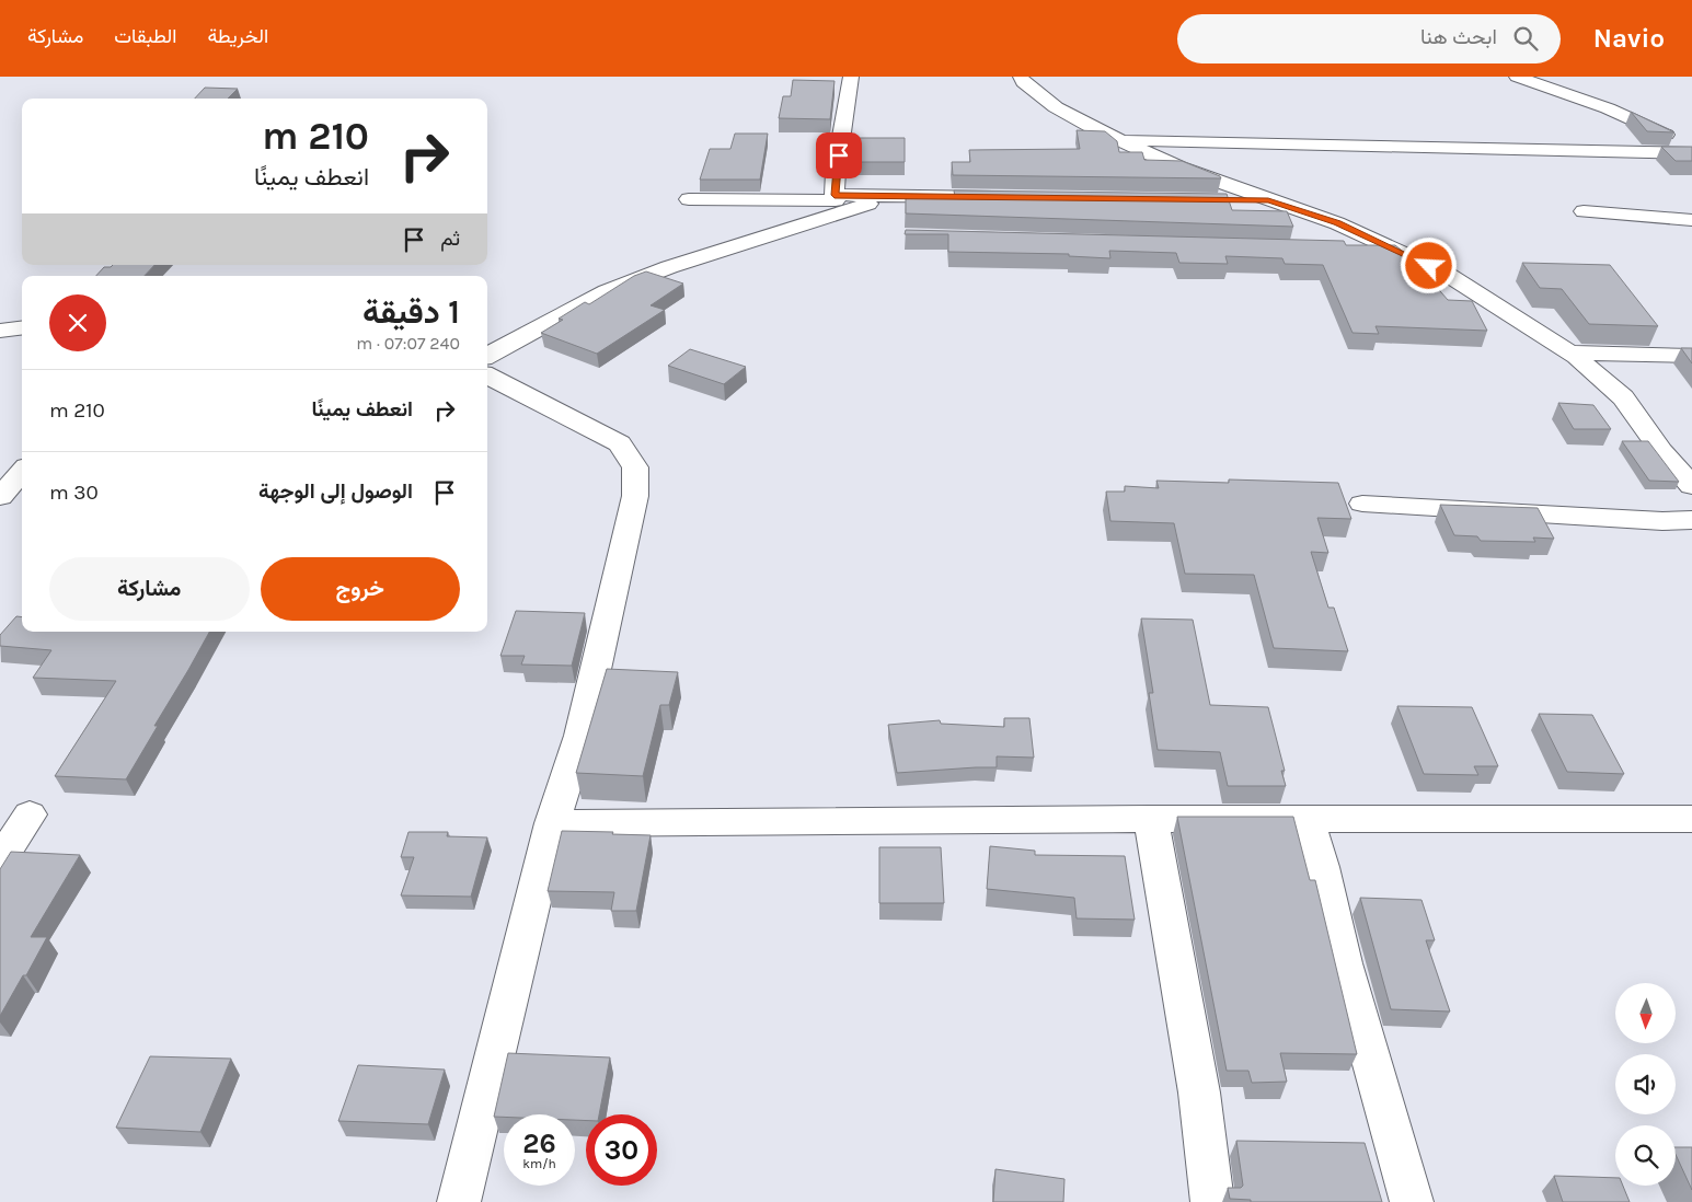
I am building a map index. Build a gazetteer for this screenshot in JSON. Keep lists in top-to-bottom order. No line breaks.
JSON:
{"north":"bottom","page":{"header":"Navio","search":"ابحث هنا","nav":["الخريطة","الطبقات","مشاركة"],"turn":["210 m","انعطف يمينًا"],"then":"ثم","heading":["1 دقيقة","240 m · 07:07"],"list":[{"name":"انعطف يمينًا","value":"210 m"},{"name":"الوصول إلى الوجهة","value":"30 m"}],"buttons":["خروج","مشاركة"],"speed":"26 km/h","limit":"30"}}
